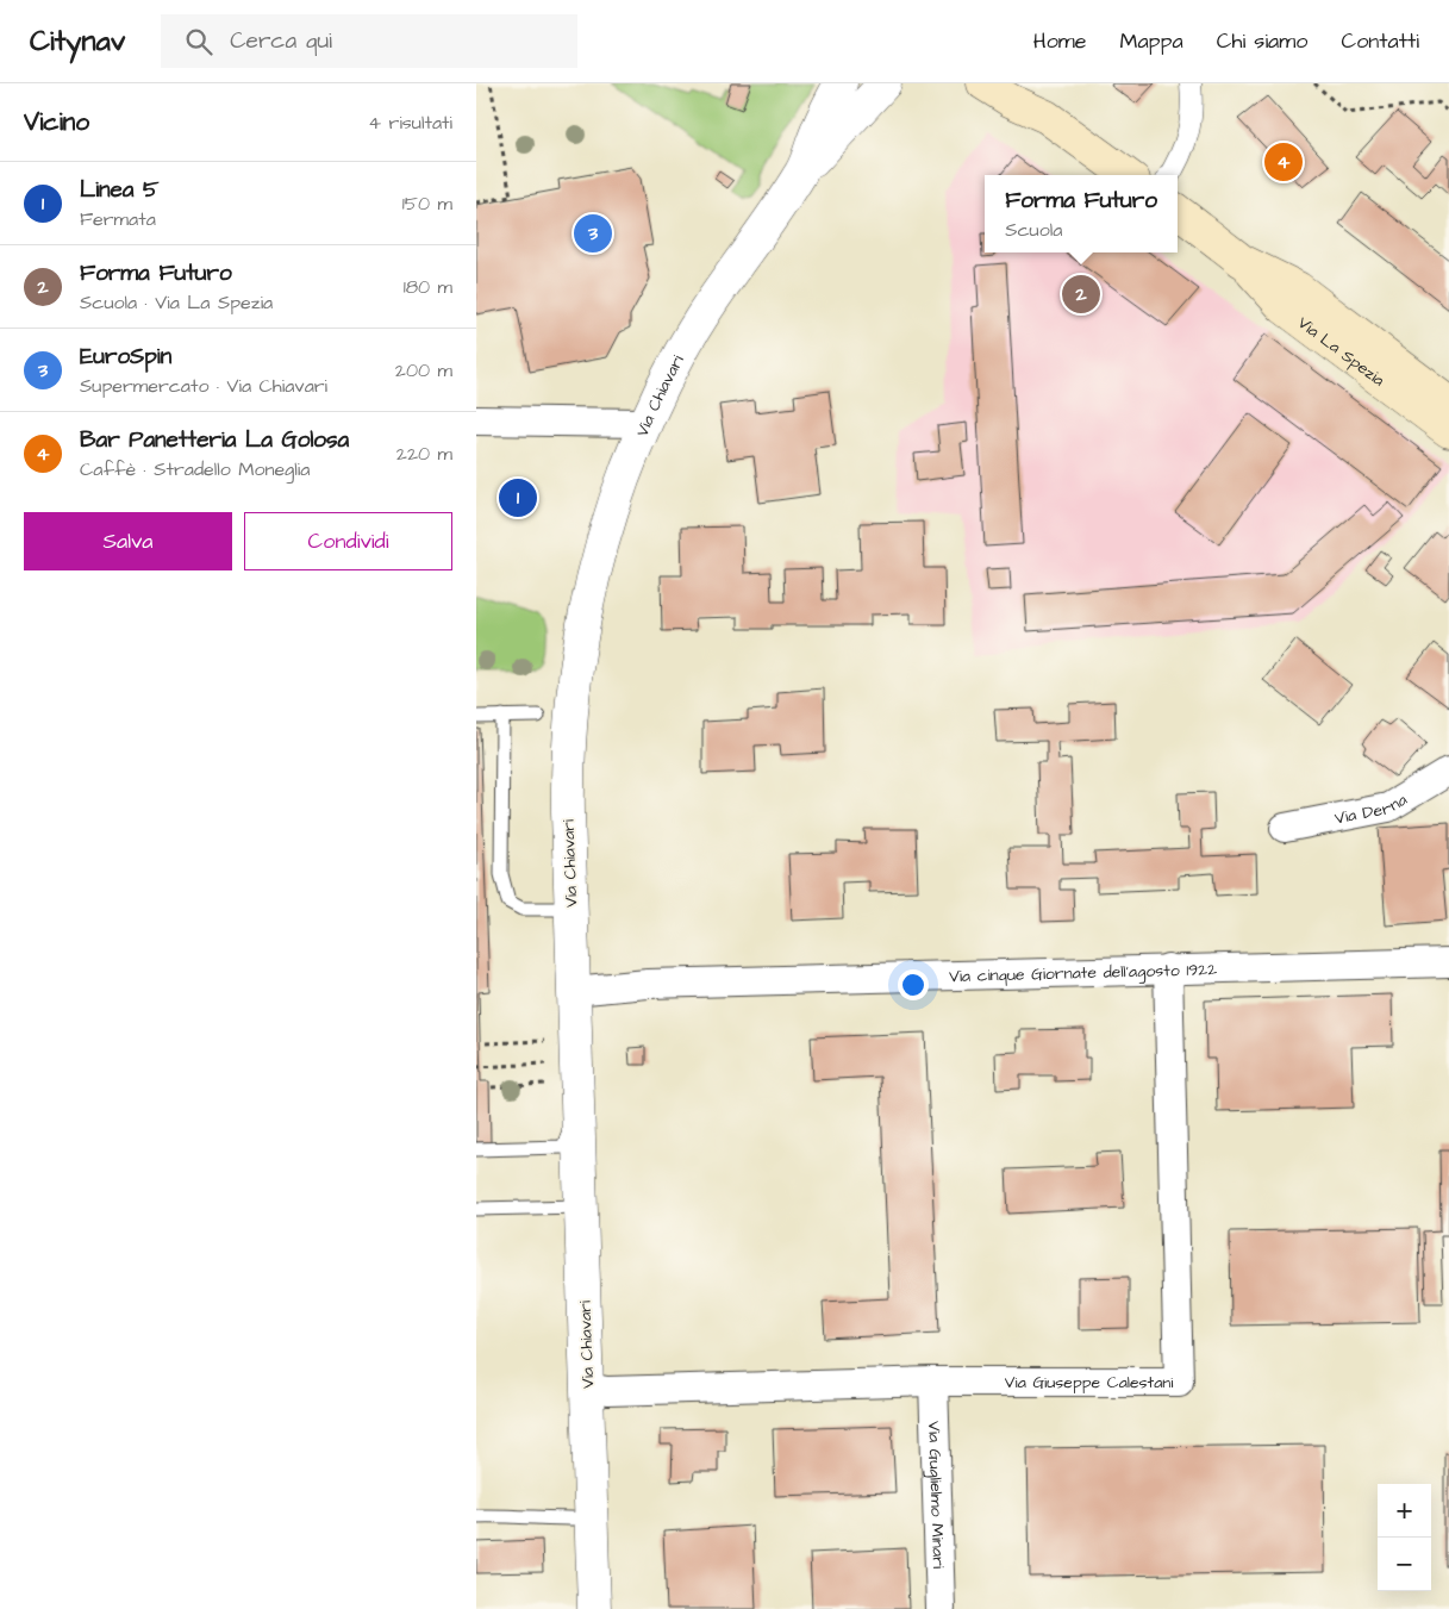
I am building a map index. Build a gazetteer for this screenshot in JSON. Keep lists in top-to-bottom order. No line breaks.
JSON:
{"streets":{"main road":["Via La Spezia"],"street":["Via Chiavari","Via Derna","Via cinque Giornate dell'agosto 1922","Via Giuseppe Calestani","Via Guglielmo Minari"]},"crossings":[["Via Chiavari","Via cinque Giornate dell'agosto 1922"],["Via Chiavari","Via Giuseppe Calestani"],["Via cinque Giornate dell'agosto 1922","Via Giuseppe Calestani"],["Via Giuseppe Calestani","Via Guglielmo Minari"]],"page":{"header":"Citynav","search":"Cerca qui","nav":["Home","Mappa","Chi siamo","Contatti"],"heading":["Vicino","4 risultati"],"pins":["4","3","2","1"],"list":[{"mark":"1","name":"Linea 5","note":"Fermata","value":"150 m"},{"mark":"2","name":"Forma Futuro","note":"Scuola · Via La Spezia","value":"180 m"},{"mark":"3","name":"EuroSpin","note":"Supermercato · Via Chiavari","value":"200 m"},{"mark":"4","name":"Bar Panetteria La Golosa","note":"Caffè · Stradello Moneglia","value":"220 m"}],"popup":["Forma Futuro","Scuola"],"buttons":["Salva","Condividi"],"map_buttons":["+","−"]}}
